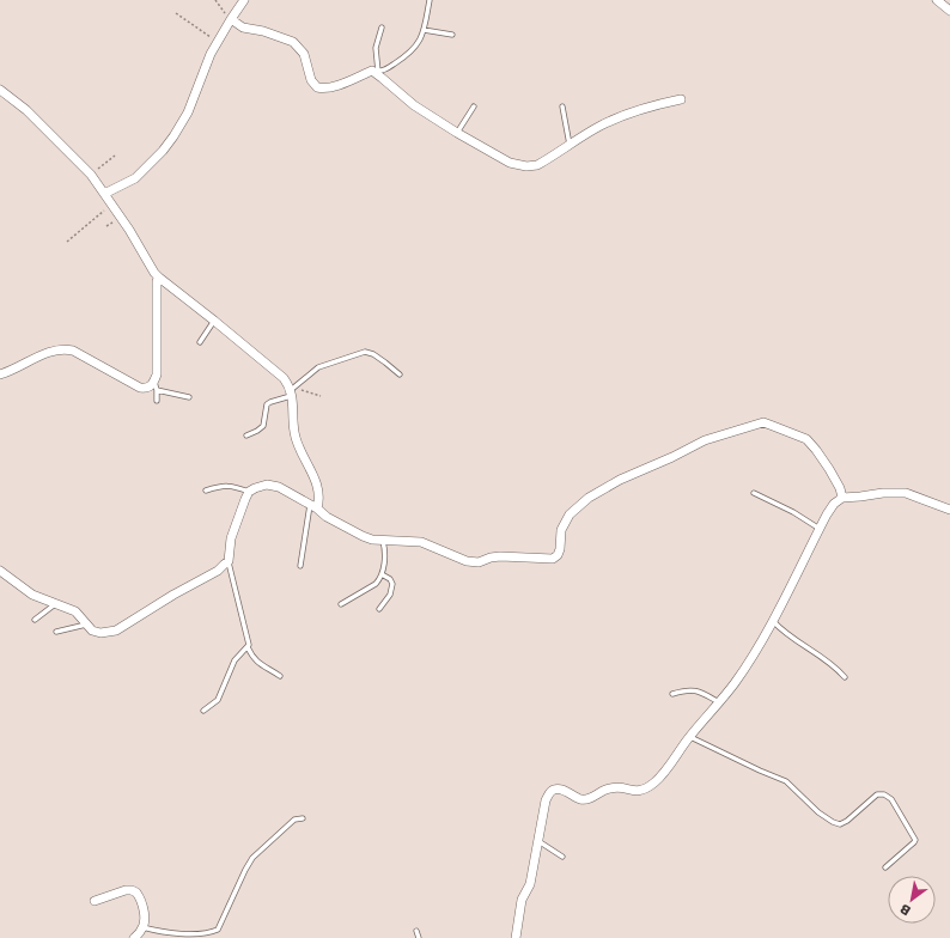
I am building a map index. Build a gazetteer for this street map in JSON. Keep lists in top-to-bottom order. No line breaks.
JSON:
{"north":"bottom left"}
